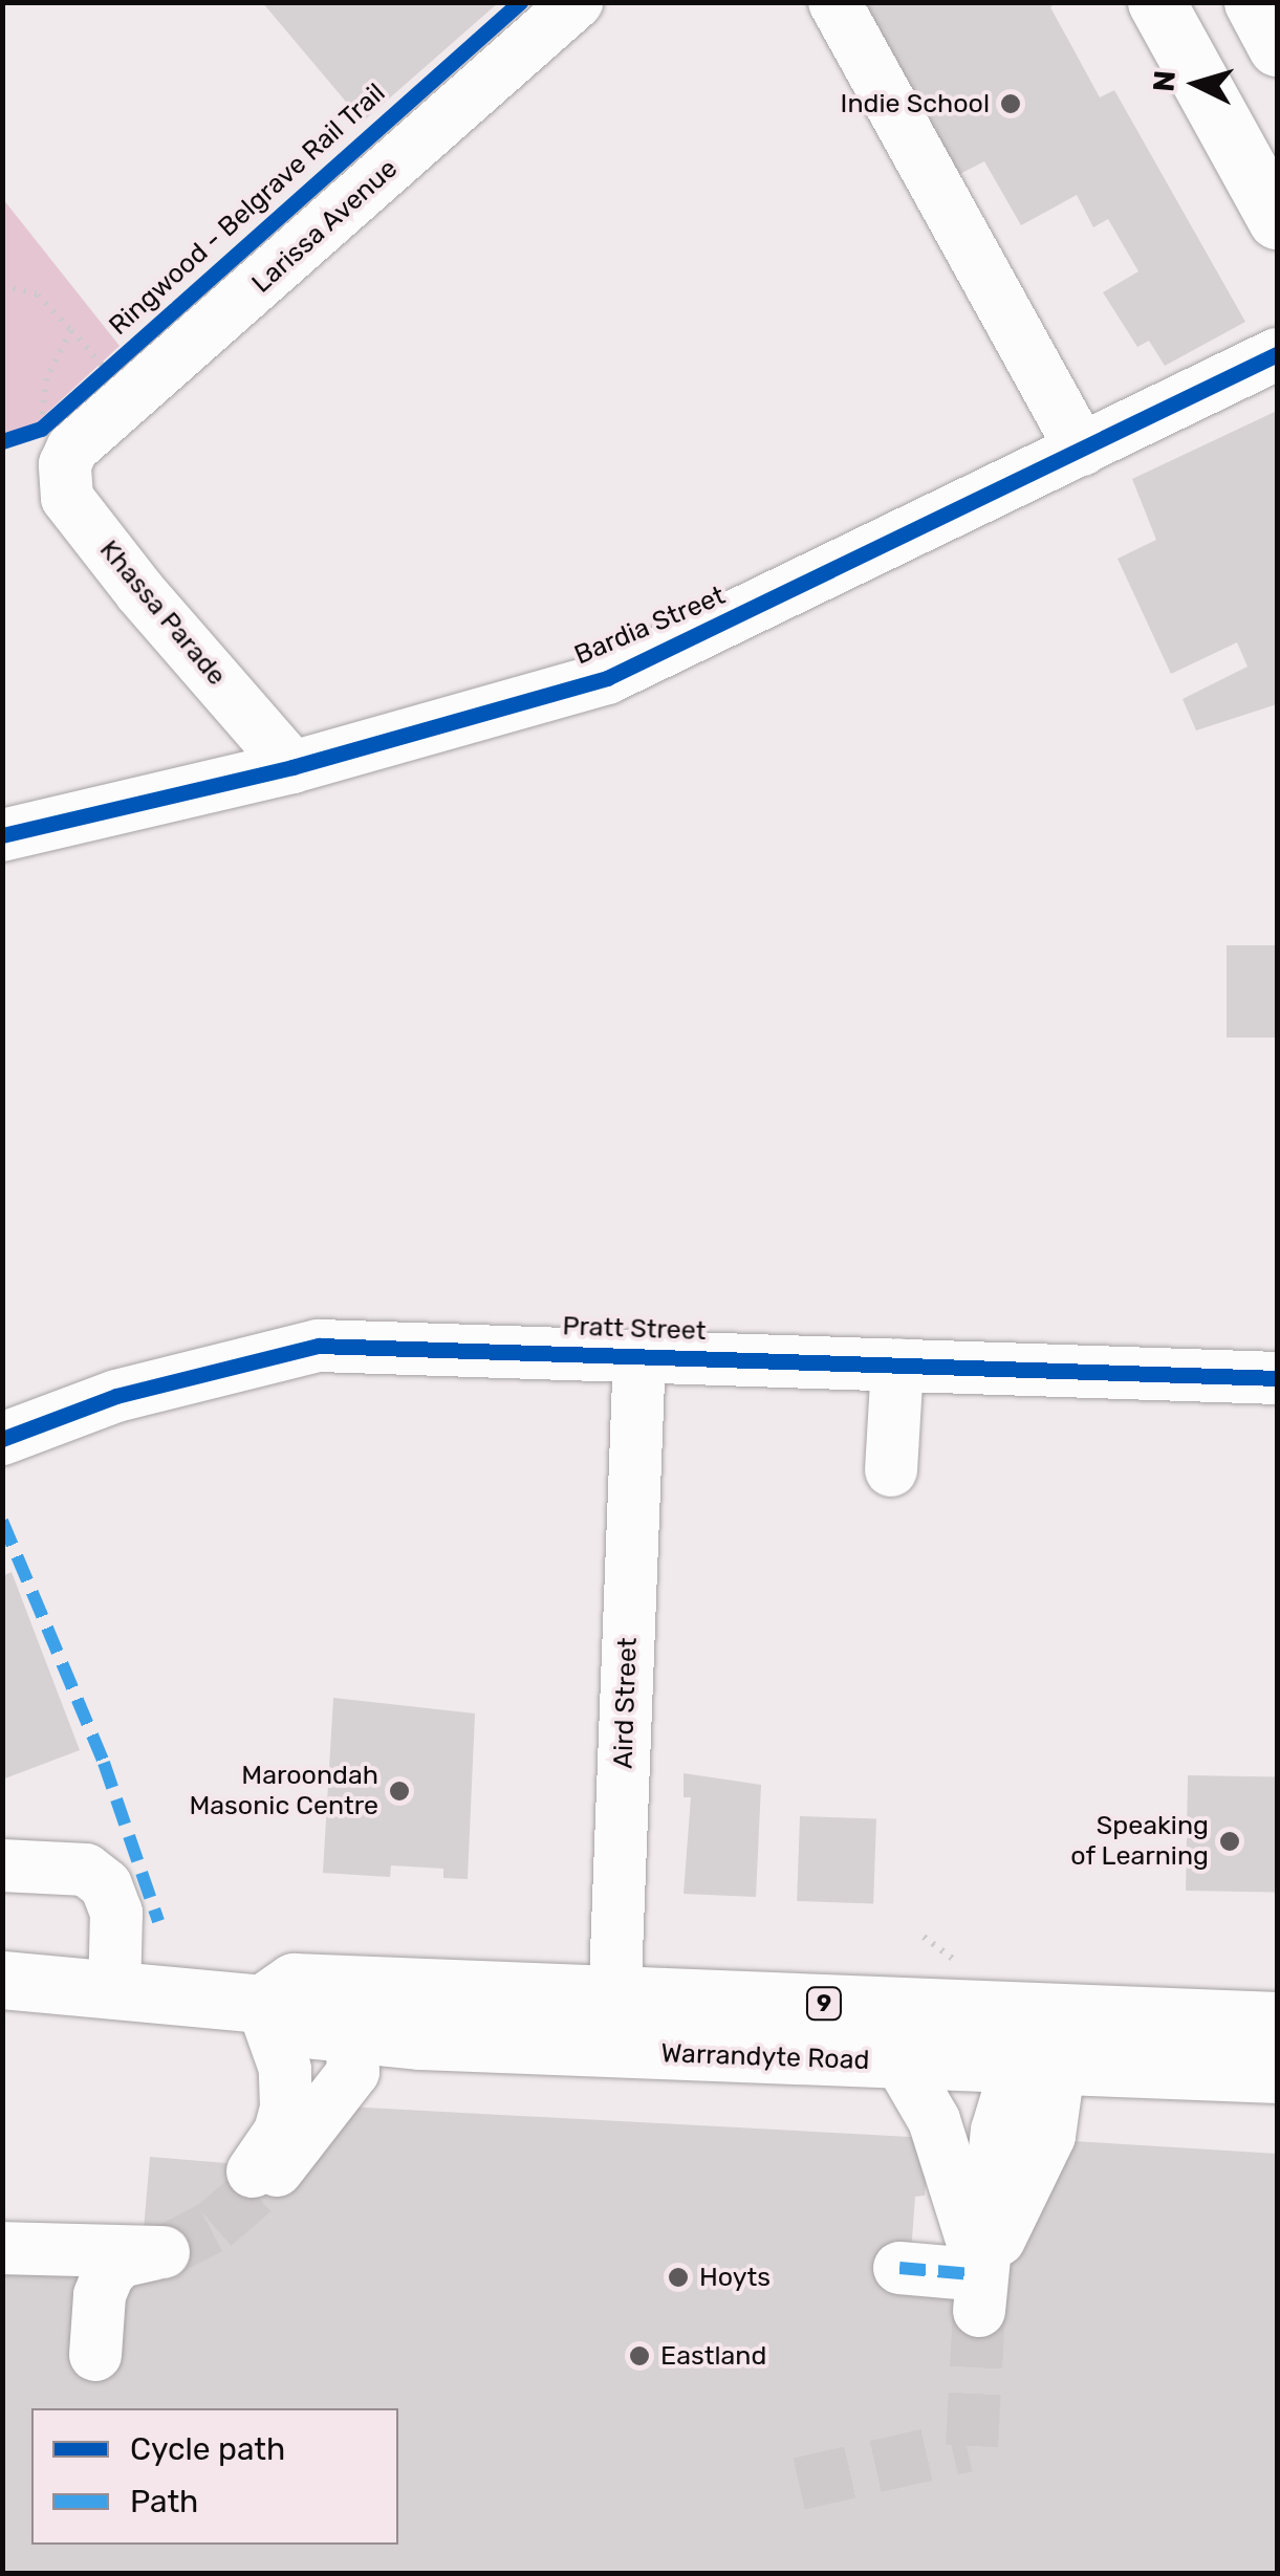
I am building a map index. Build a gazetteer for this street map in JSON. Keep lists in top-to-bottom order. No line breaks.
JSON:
{"streets":{"main road":["9","Warrandyte Road"],"street":["Larissa Avenue","Khassa Parade","Bardia Street","Pratt Street","Aird Street"],"cycle path":["Ringwood - Belgrave Rail Trail"]},"crossings":[["Larissa Avenue","Khassa Parade"],["Khassa Parade","Bardia Street"],["Pratt Street","Aird Street"],["Aird Street","9"],["Aird Street","Warrandyte Road"]],"places":["Indie School","Maroondah Masonic Centre","Speaking of Learning","Hoyts","Eastland"],"legend":["Cycle path","Path"],"north":"left"}
